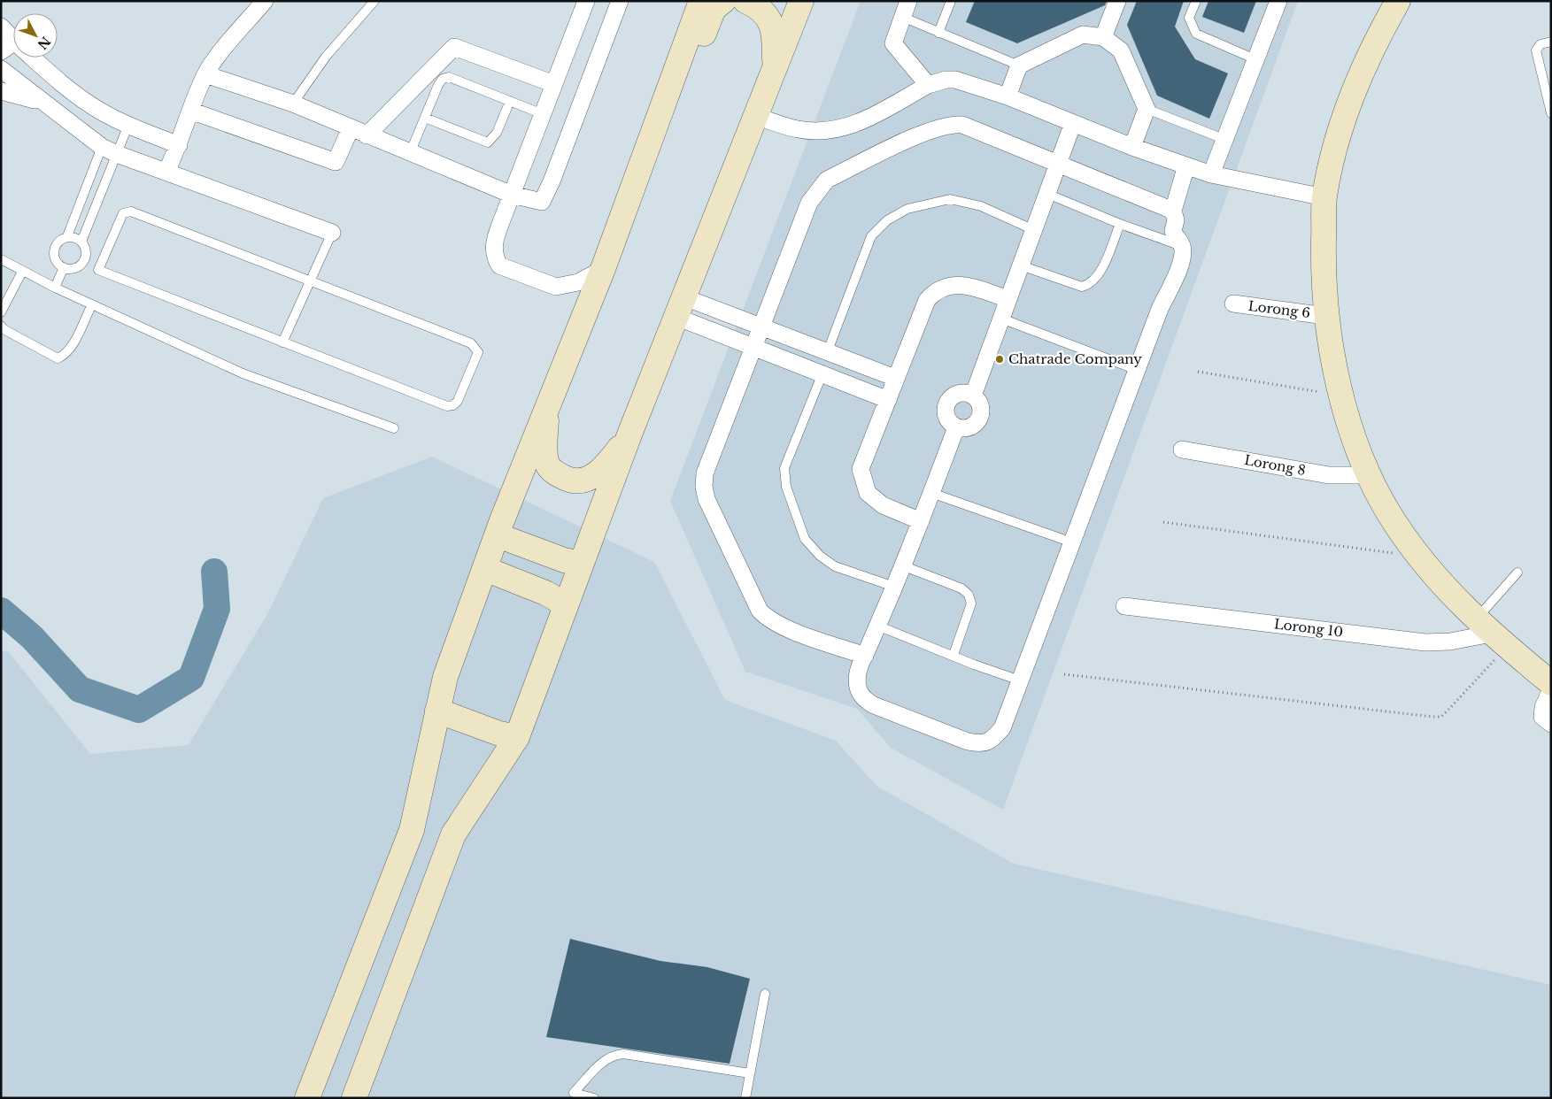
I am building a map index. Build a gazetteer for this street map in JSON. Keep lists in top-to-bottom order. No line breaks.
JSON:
{"streets":{"street":["Lorong 6","Lorong 8","Lorong 10"]},"places":["Chatrade Company"],"north":"bottom right"}
